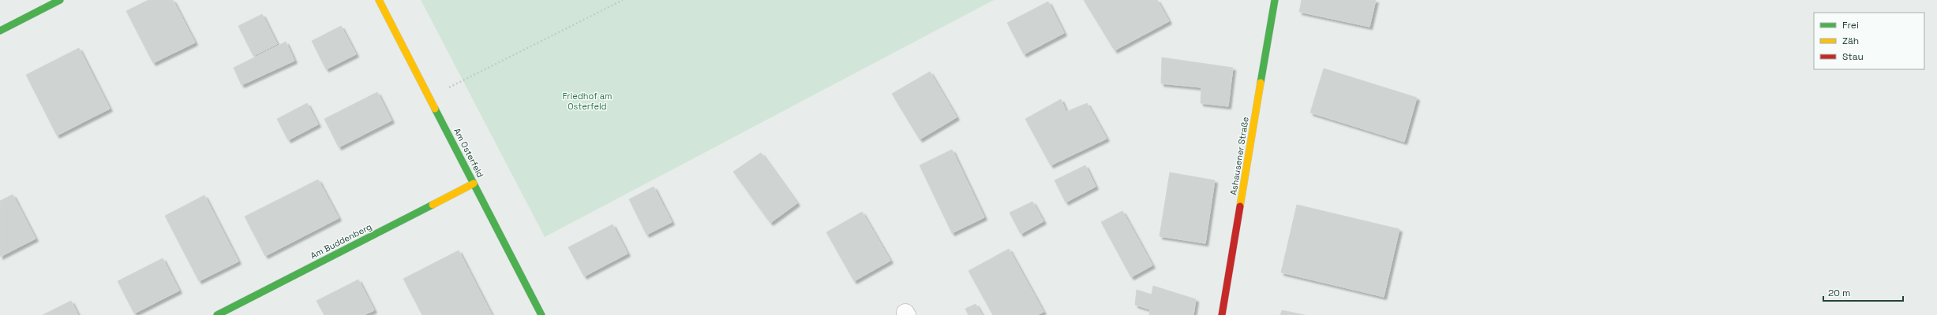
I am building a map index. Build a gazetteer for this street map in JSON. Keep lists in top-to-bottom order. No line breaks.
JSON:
{"streets":{"street":["Am Osterfeld","Ashausener Straße","Am Buddenberg"]},"crossings":[["Am Osterfeld","Am Buddenberg"]],"parks":["Friedhof am Osterfeld"],"legend":["Frei","Zäh","Stau"],"scale_bar":"20 m"}
